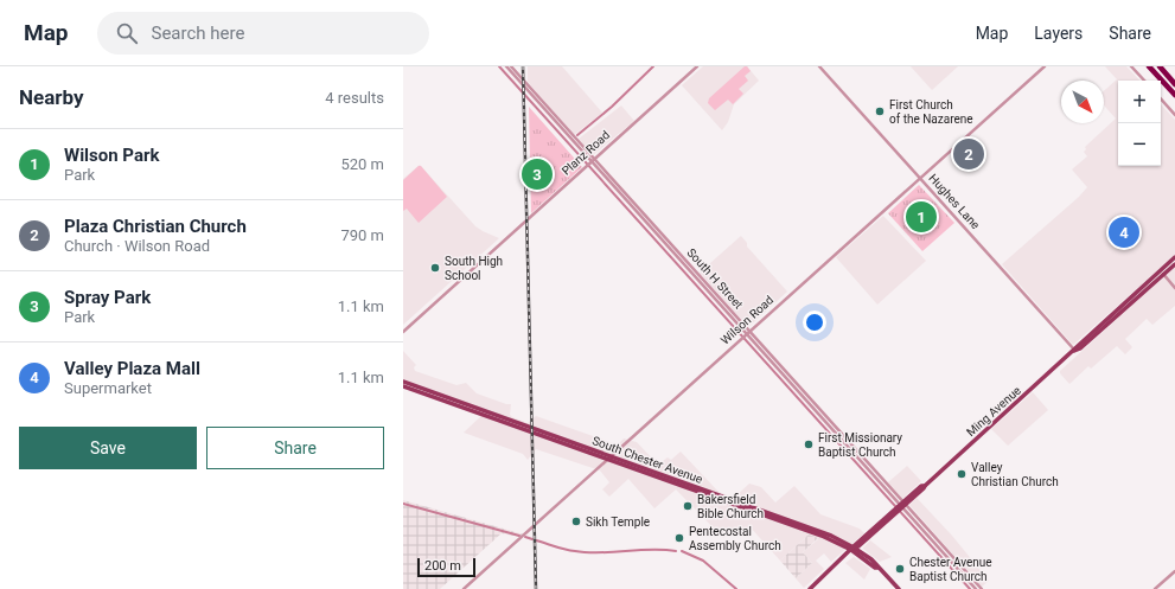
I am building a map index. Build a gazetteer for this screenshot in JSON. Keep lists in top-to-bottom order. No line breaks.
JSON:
{"streets":{"main road":["Ming Avenue","South Chester Avenue"],"street":["Planz Road","Hughes Lane","South H Street","Wilson Road"]},"crossings":[["Planz Road","South H Street"],["Hughes Lane","Wilson Road"],["Hughes Lane","Ming Avenue"],["South H Street","Wilson Road"],["South H Street","Ming Avenue"],["Wilson Road","South Chester Avenue"],["Ming Avenue","South Chester Avenue"]],"places":["First Church of the Nazarene","South High School","First Missionary Baptist Church","Valley Christian Church","Bakersfield Bible Church","Sikh Temple","Pentecostal Assembly Church","Chester Avenue Baptist Church"],"scale_bar":"200 m","north":"bottom right","page":{"header":"Map","search":"Search here","nav":["Map","Layers","Share"],"heading":["Nearby","4 results"],"map_buttons":["+","−"],"list":[{"mark":"1","name":"Wilson Park","note":"Park","value":"520 m"},{"mark":"2","name":"Plaza Christian Church","note":"Church · Wilson Road","value":"790 m"},{"mark":"3","name":"Spray Park","note":"Park","value":"1.1 km"},{"mark":"4","name":"Valley Plaza Mall","note":"Supermarket","value":"1.1 km"}],"pins":["2","3","1","4"],"buttons":["Save","Share"],"scale":"200 m"}}
